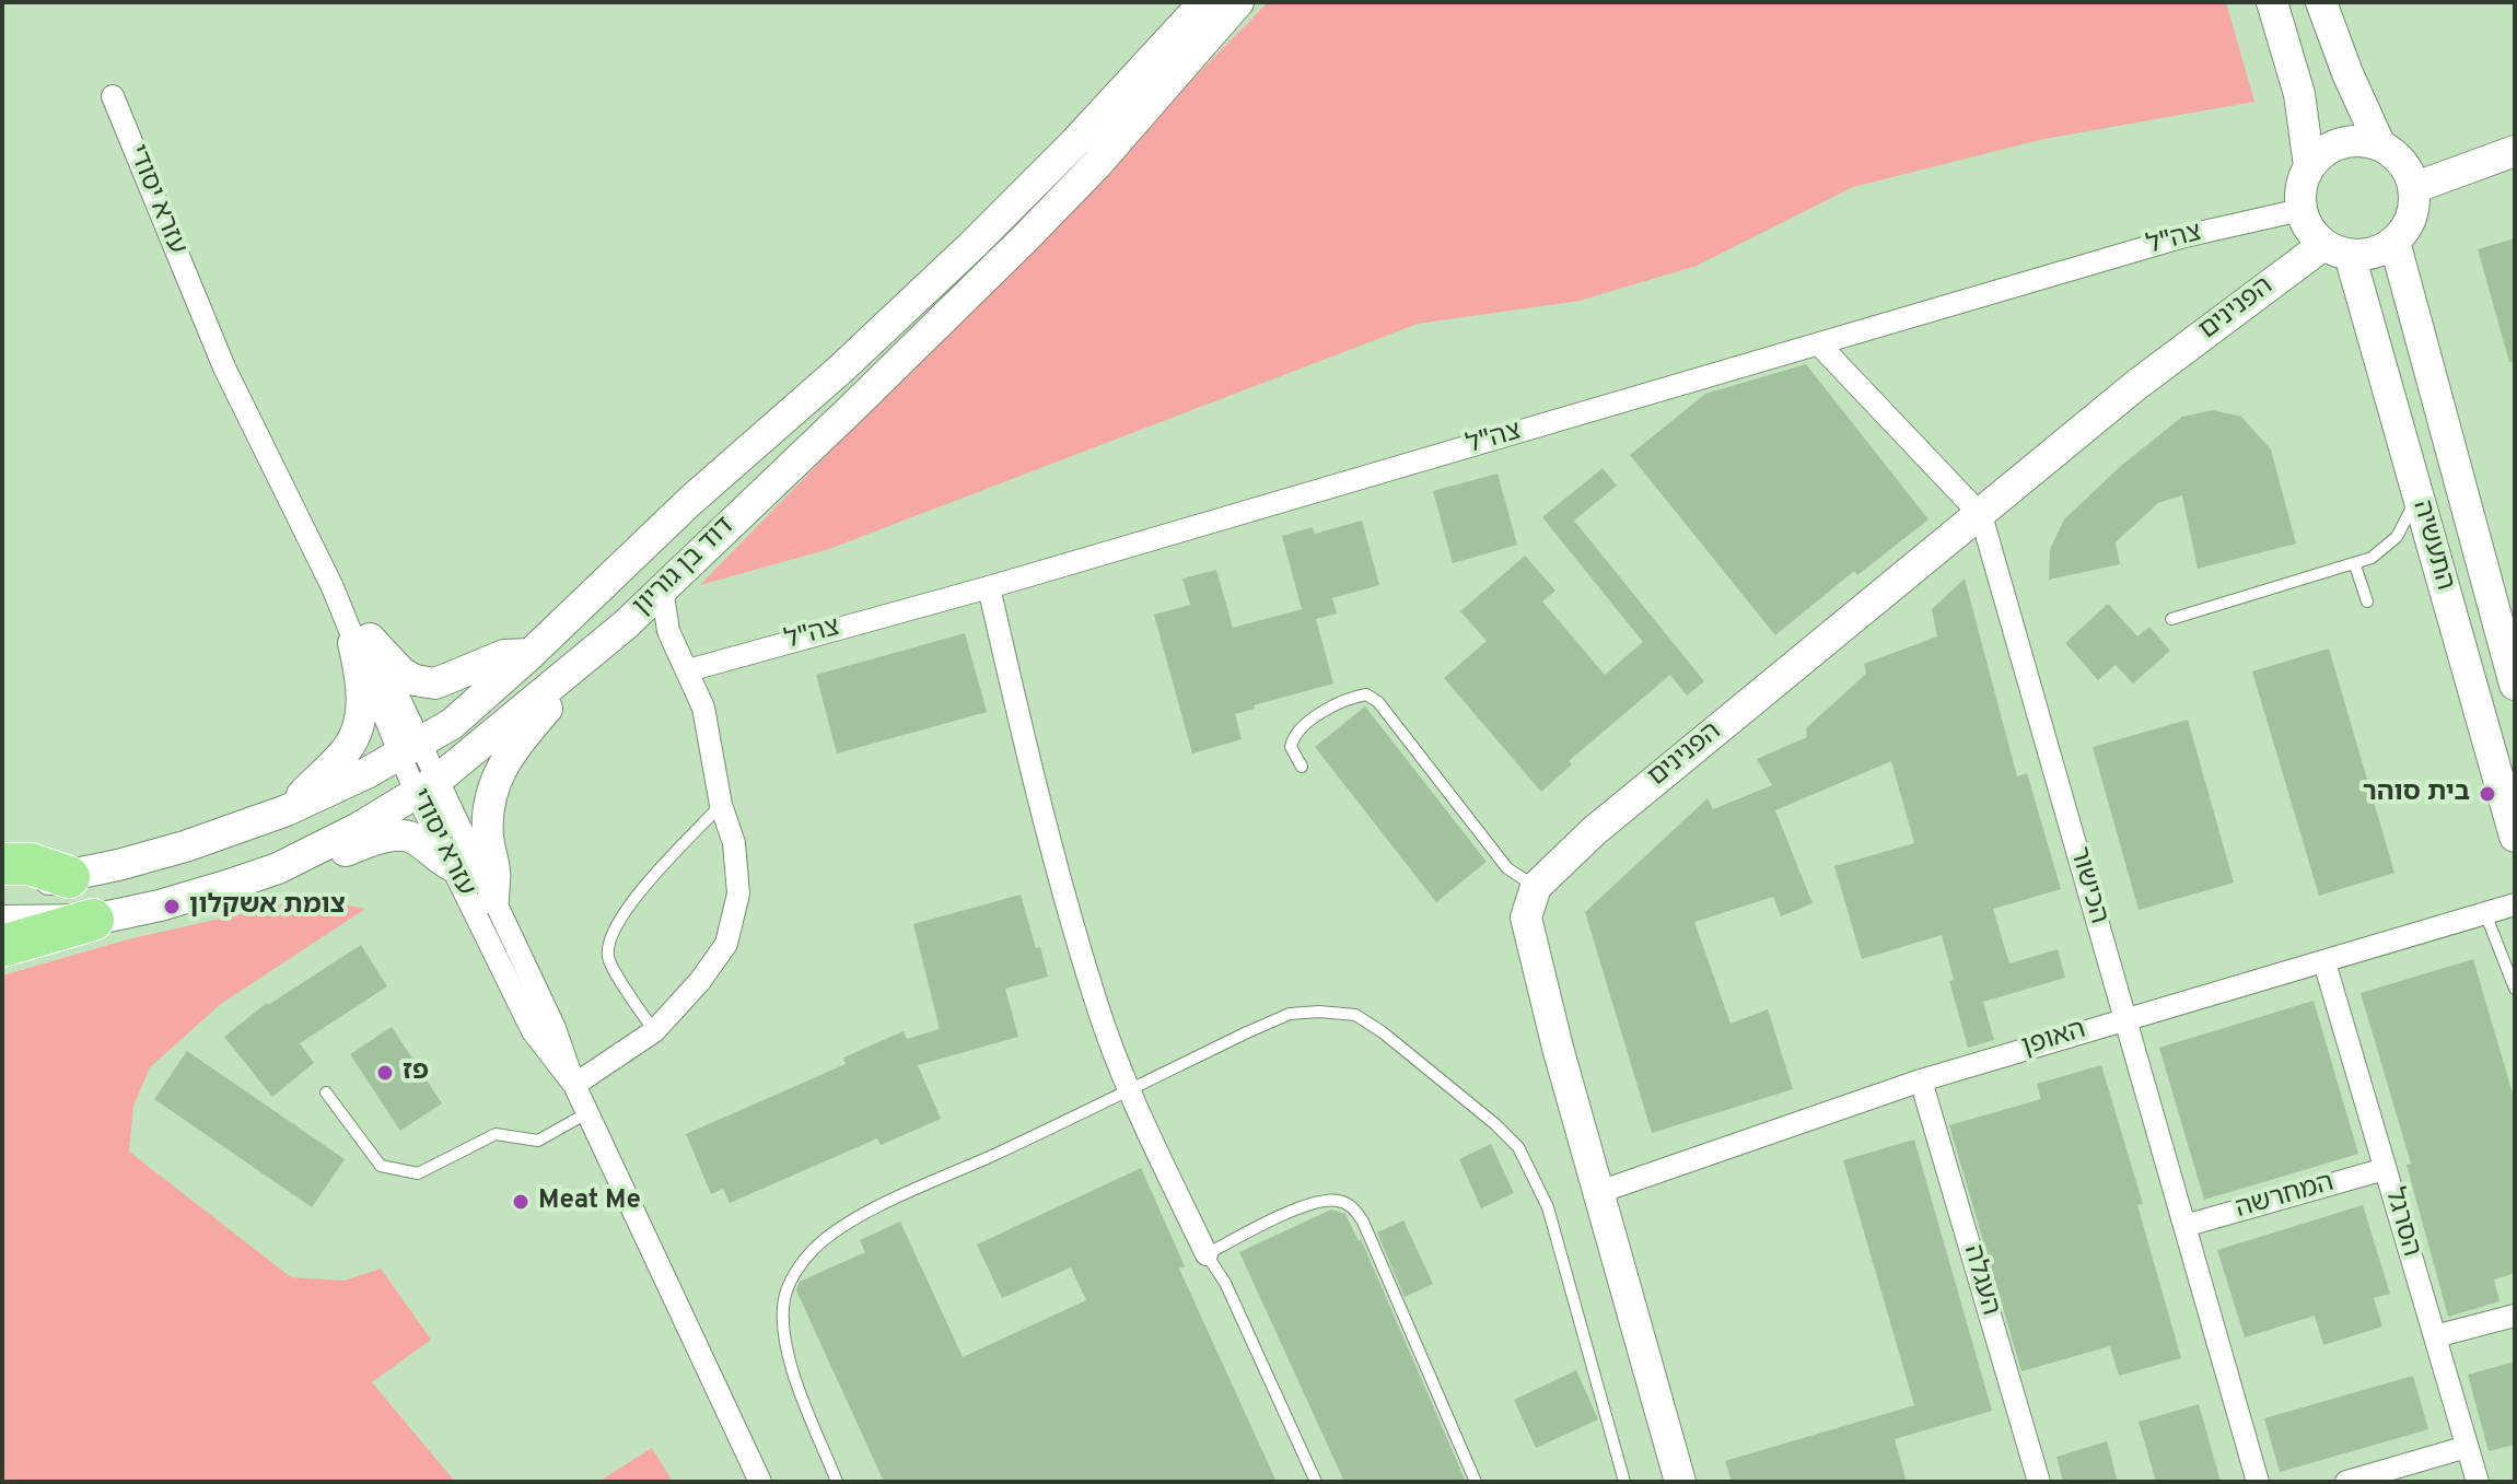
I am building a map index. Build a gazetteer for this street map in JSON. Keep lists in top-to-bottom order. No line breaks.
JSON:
{"streets":{"main road":["הפנינים","התעשיה","דוד בן גוריון"],"street":["עזרא יסודי","צה\"ל","הכישור","האופן","המחרשה","הסרגל","העגלה"]},"crossings":[["עזרא יסודי","דוד בן גוריון"],["צה\"ל","הפנינים"],["צה\"ל","התעשיה"],["צה\"ל","הכישור"],["הפנינים","התעשיה"],["הפנינים","הכישור"],["הכישור","האופן"],["הכישור","המחרשה"],["האופן","הסרגל"],["האופן","העגלה"],["המחרשה","הסרגל"]],"places":["בית סוהר","צומת אשקלון","פז","Meat Me"]}
